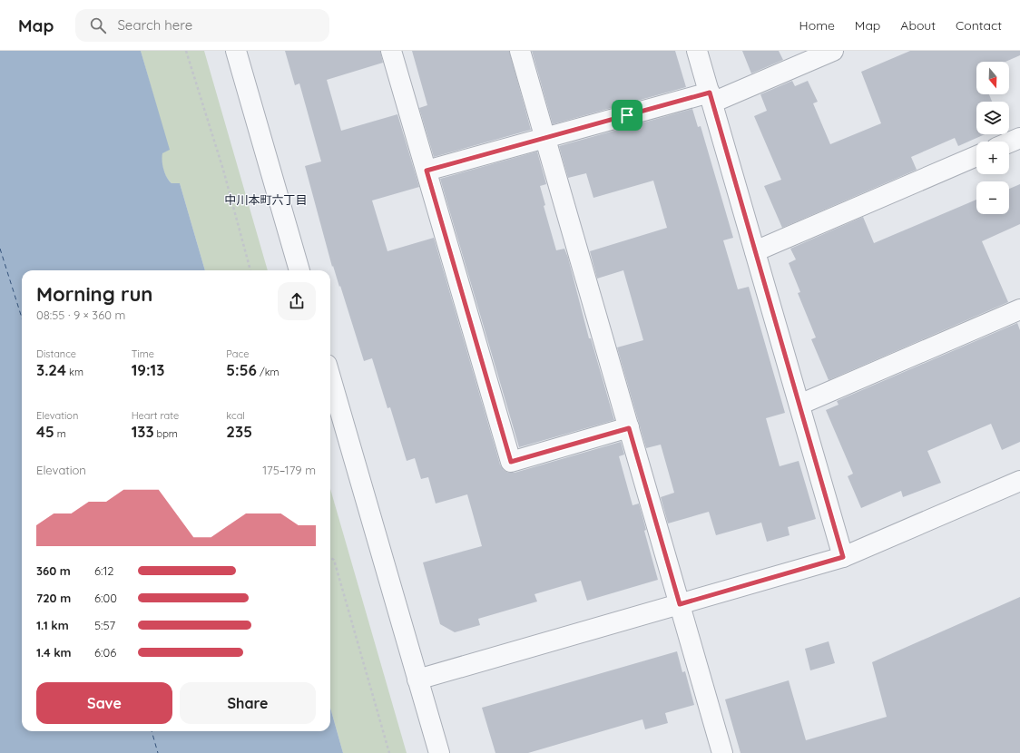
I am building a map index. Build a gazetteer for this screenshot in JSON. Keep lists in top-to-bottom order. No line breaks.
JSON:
{"districts":["中川本町六丁目"],"north":"bottom","page":{"header":"Map","search":"Search here","nav":["Home","Map","About","Contact"],"map_buttons":["+","−"],"heading":["Morning run","08:55 · 9 × 360 m"],"stats":[["Distance","3.24 km"],["Time","19:13"],["Pace","5:56 /km"],["Elevation","45 m"],["Heart rate","133 bpm"],["kcal","235"]],"chart":["Elevation","175–179 m"],"list":[{"name":"360 m","note":"6:12"},{"name":"720 m","note":"6:00"},{"name":"1.1 km","note":"5:57"},{"name":"1.4 km","note":"6:06"}],"buttons":["Save","Share"]}}
